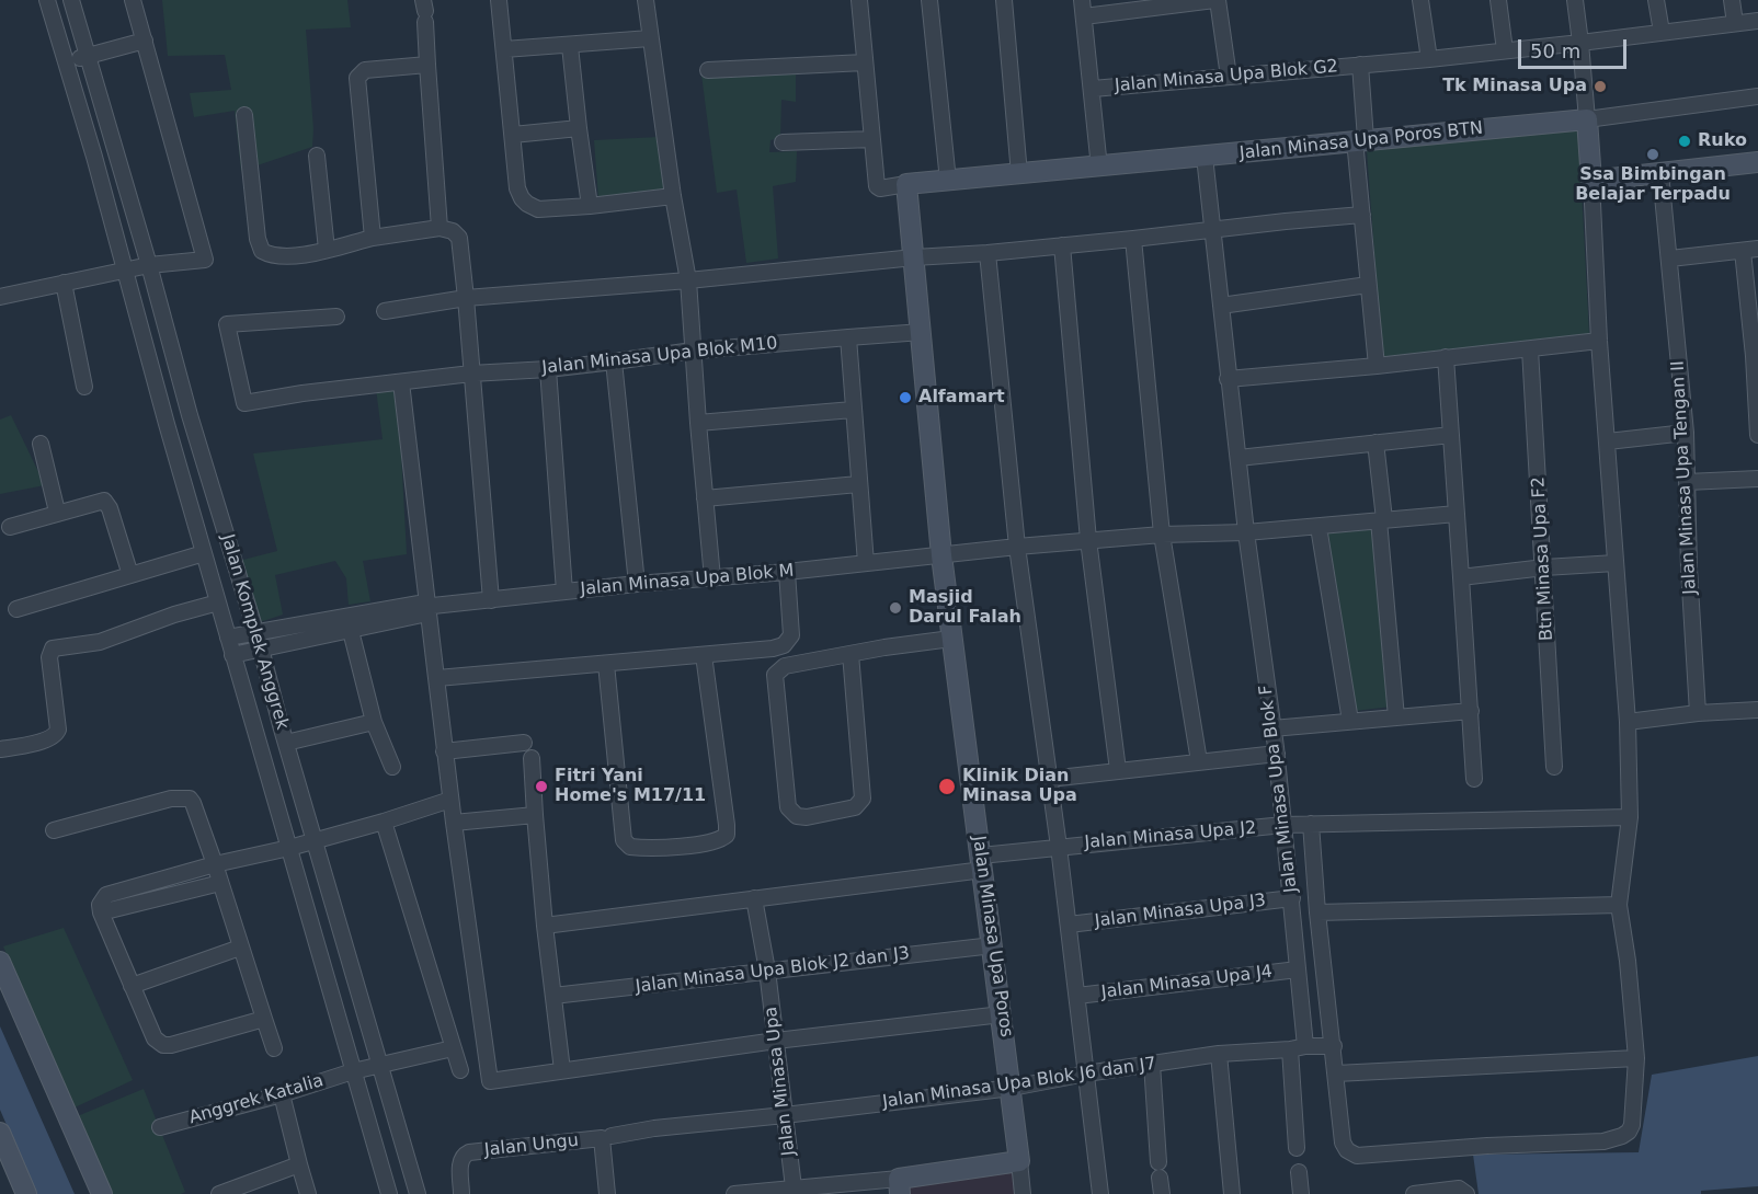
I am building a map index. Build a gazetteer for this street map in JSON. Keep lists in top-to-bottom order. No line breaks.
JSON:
{"streets":{"street":["Jalan Minasa Upa Blok G2","Jalan Minasa Upa Poros BTN","Jalan Minasa Upa Blok M10","Jalan Minasa Upa Tengan II","Btn Minasa Upa F2","Jalan Minasa Upa Blok M","Jalan Komplek Anggrek","Jalan Minasa Upa Blok F","Jalan Minasa Upa J2","Jalan Minasa Upa J3","Jalan Minasa Upa Poros","Jalan Minasa Upa Blok J2 dan J3","Jalan Minasa Upa J4","Jalan Minasa Upa","Jalan Minasa Upa Blok J6 dan J7","Anggrek Katalia","Jalan Ungu"]},"crossings":[["Jalan Minasa Upa Blok G2","Jalan Minasa Upa Poros BTN"],["Jalan Minasa Upa Poros BTN","Jalan Minasa Upa Blok F"],["Jalan Minasa Upa Blok M","Jalan Minasa Upa Poros"],["Jalan Komplek Anggrek","Anggrek Katalia"],["Jalan Minasa Upa Blok F","Jalan Minasa Upa J2"],["Jalan Minasa Upa Blok F","Jalan Minasa Upa J3"],["Jalan Minasa Upa Blok F","Jalan Minasa Upa J4"],["Jalan Minasa Upa Blok F","Jalan Minasa Upa Blok J6 dan J7"],["Jalan Minasa Upa J2","Jalan Minasa Upa Poros"],["Jalan Minasa Upa J2","Jalan Minasa Upa"],["Jalan Minasa Upa Poros","Jalan Minasa Upa Blok J2 dan J3"],["Jalan Minasa Upa Poros","Jalan Minasa Upa Blok J6 dan J7"],["Jalan Minasa Upa Blok J2 dan J3","Jalan Minasa Upa"],["Jalan Minasa Upa","Jalan Minasa Upa Blok J6 dan J7"],["Jalan Minasa Upa Blok J6 dan J7","Jalan Ungu"]],"places":["Tk Minasa Upa","Ruko","Ssa Bimbingan Belajar Terpadu","Alfamart","Masjid Darul Falah","Fitri Yani Home's M17/11","Klinik Dian Minasa Upa"],"scale_bar":"50 m"}
